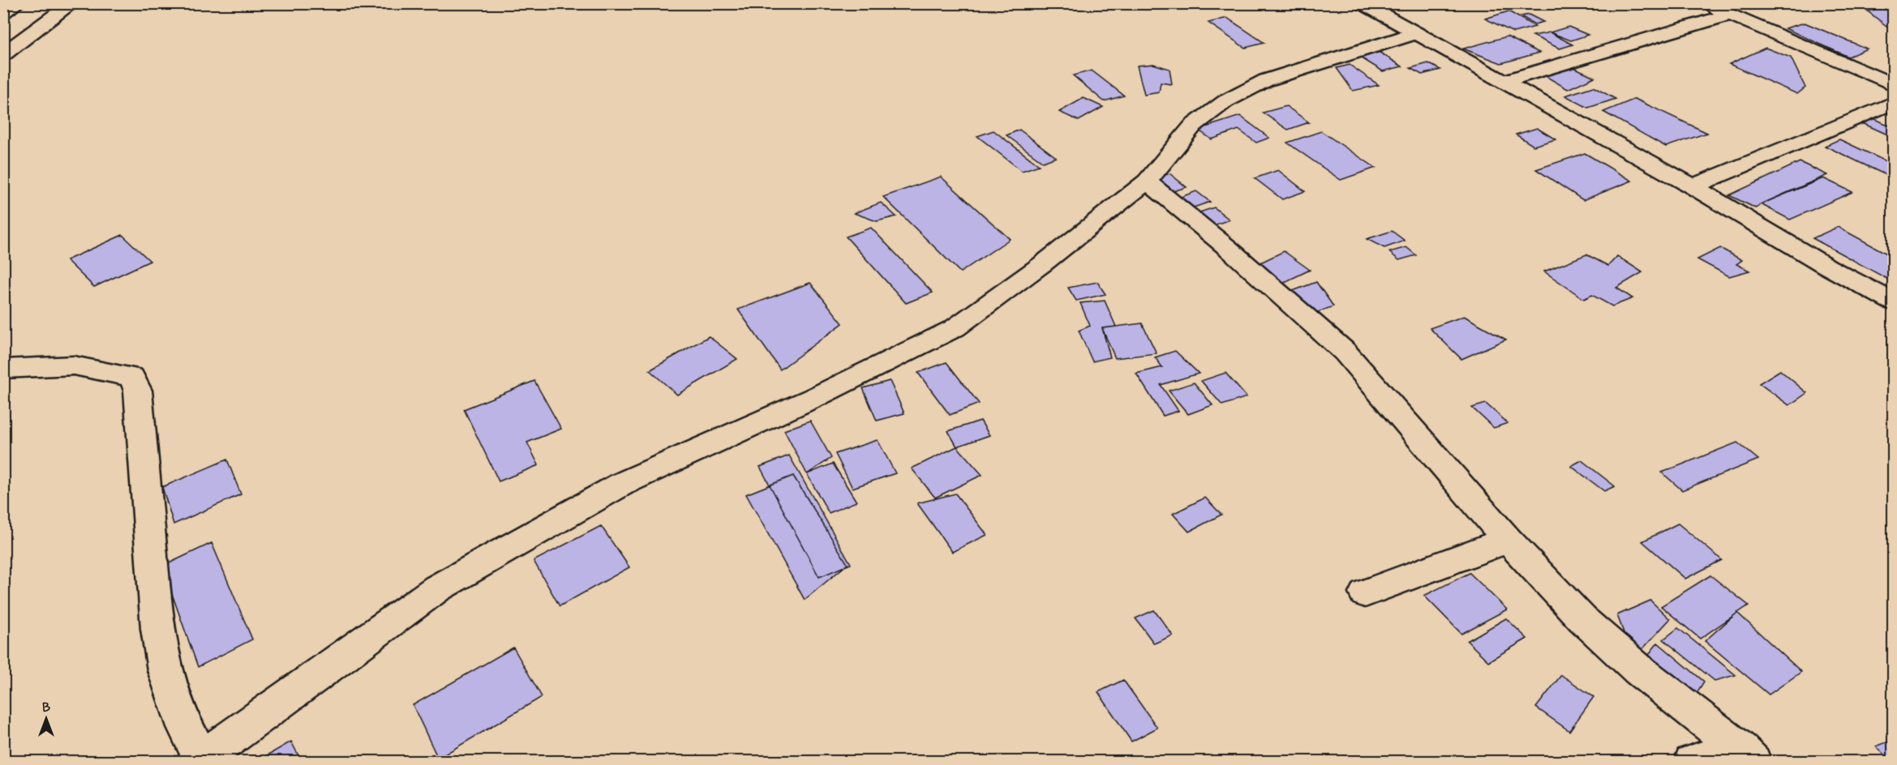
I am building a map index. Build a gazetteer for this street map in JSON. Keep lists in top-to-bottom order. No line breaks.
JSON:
{"north":"top"}
